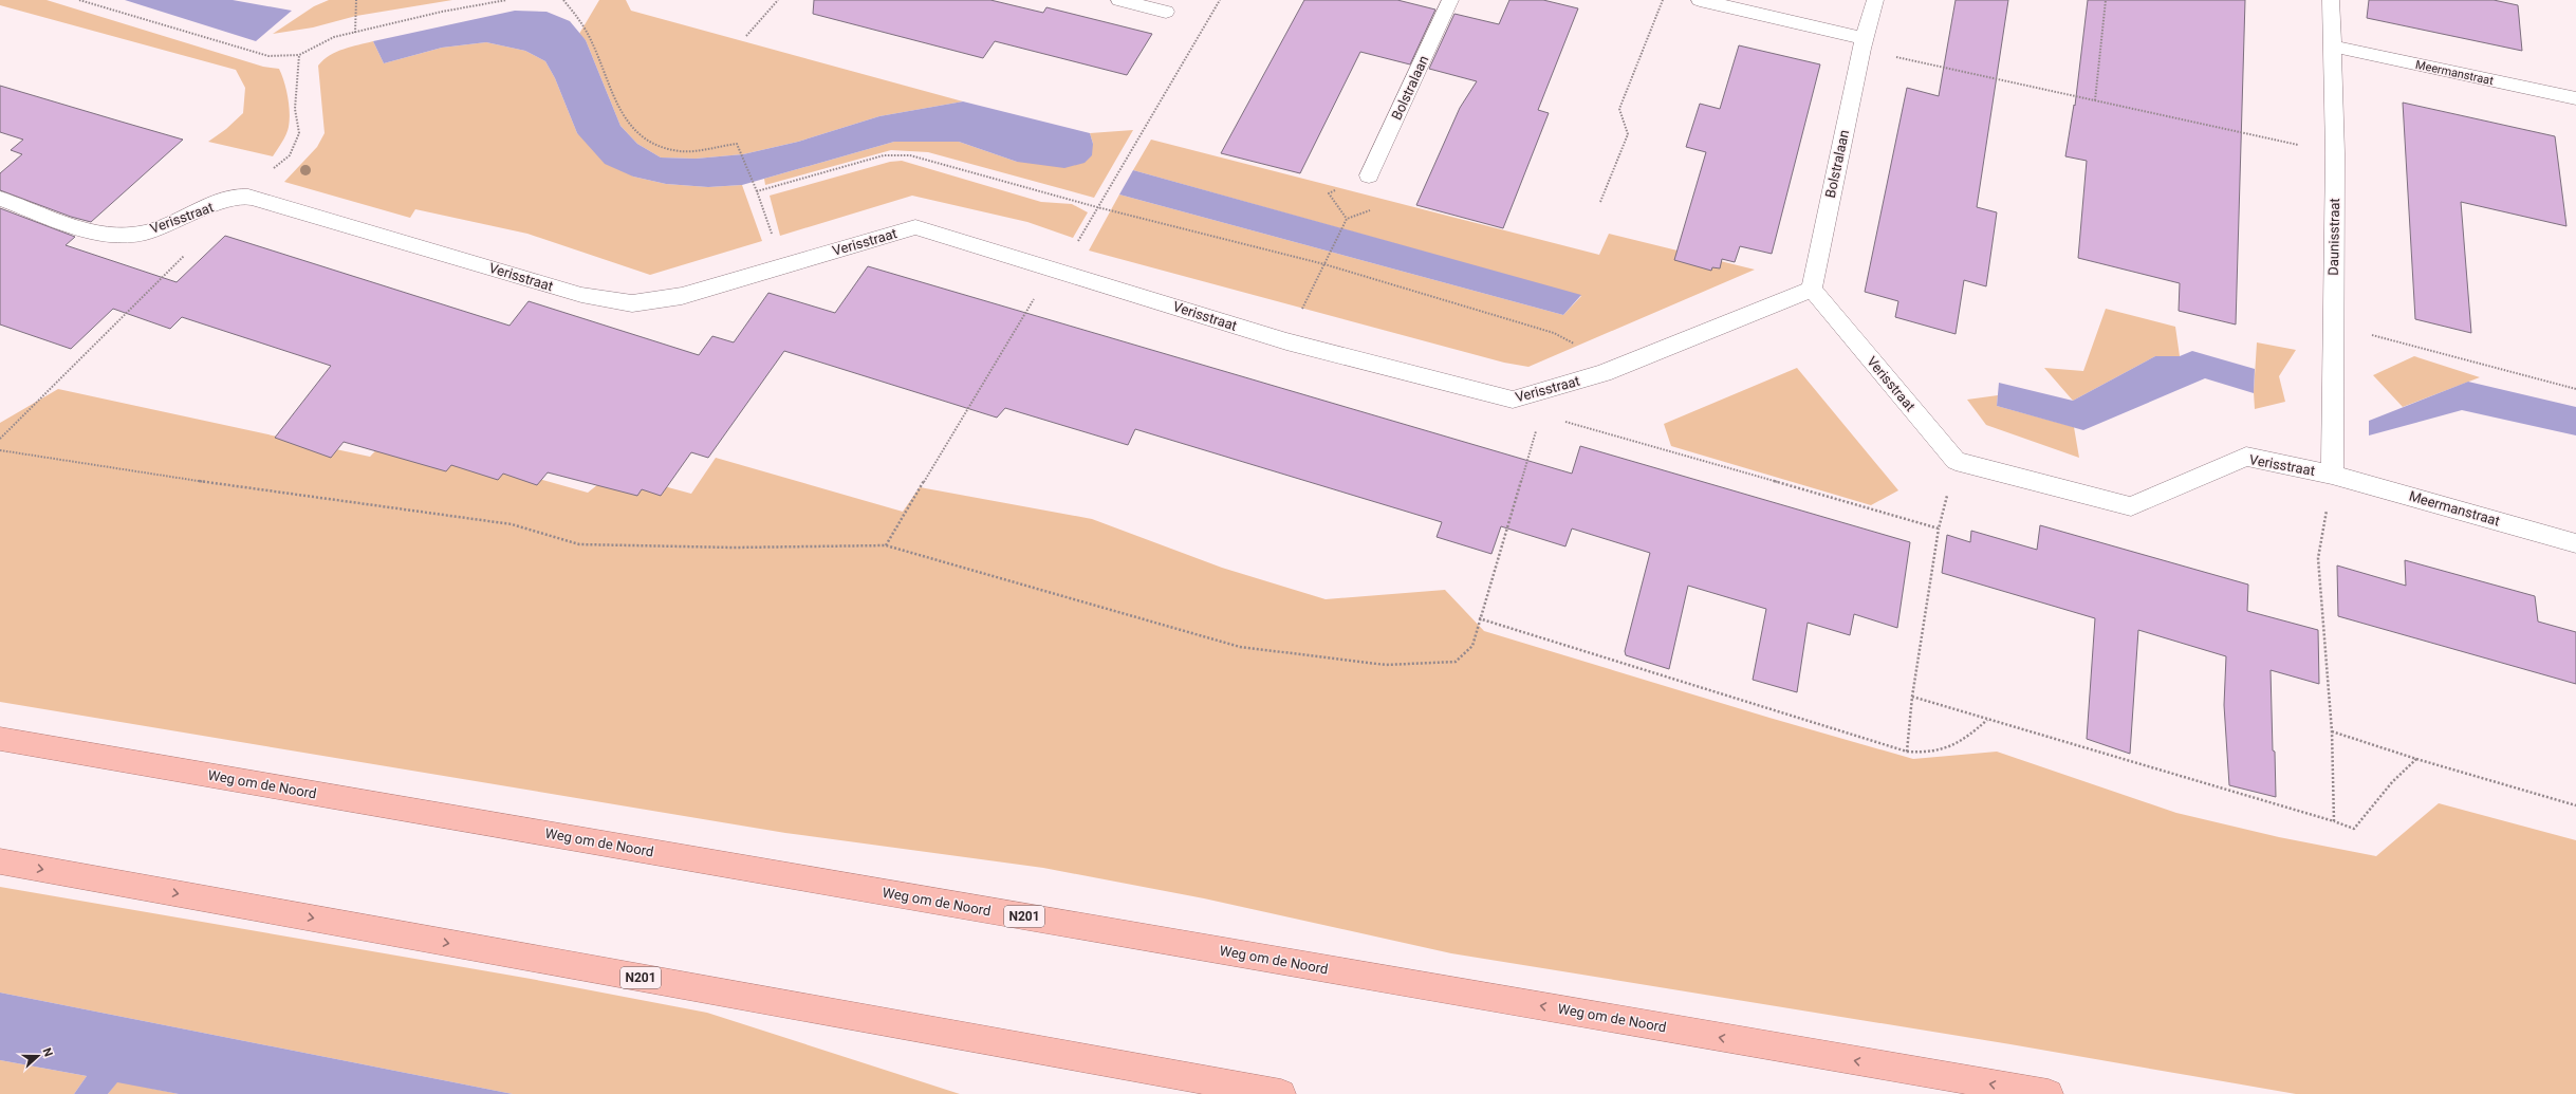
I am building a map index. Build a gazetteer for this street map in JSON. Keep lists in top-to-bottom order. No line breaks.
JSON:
{"streets":{"highway":["Weg om de Noord","N201"],"street":["Meermanstraat","Bolstralaan","Verisstraat","Daunisstraat"]},"crossings":[["Meermanstraat","Verisstraat"],["Meermanstraat","Daunisstraat"],["Bolstralaan","Verisstraat"],["Verisstraat","Daunisstraat"]],"north":"right"}
